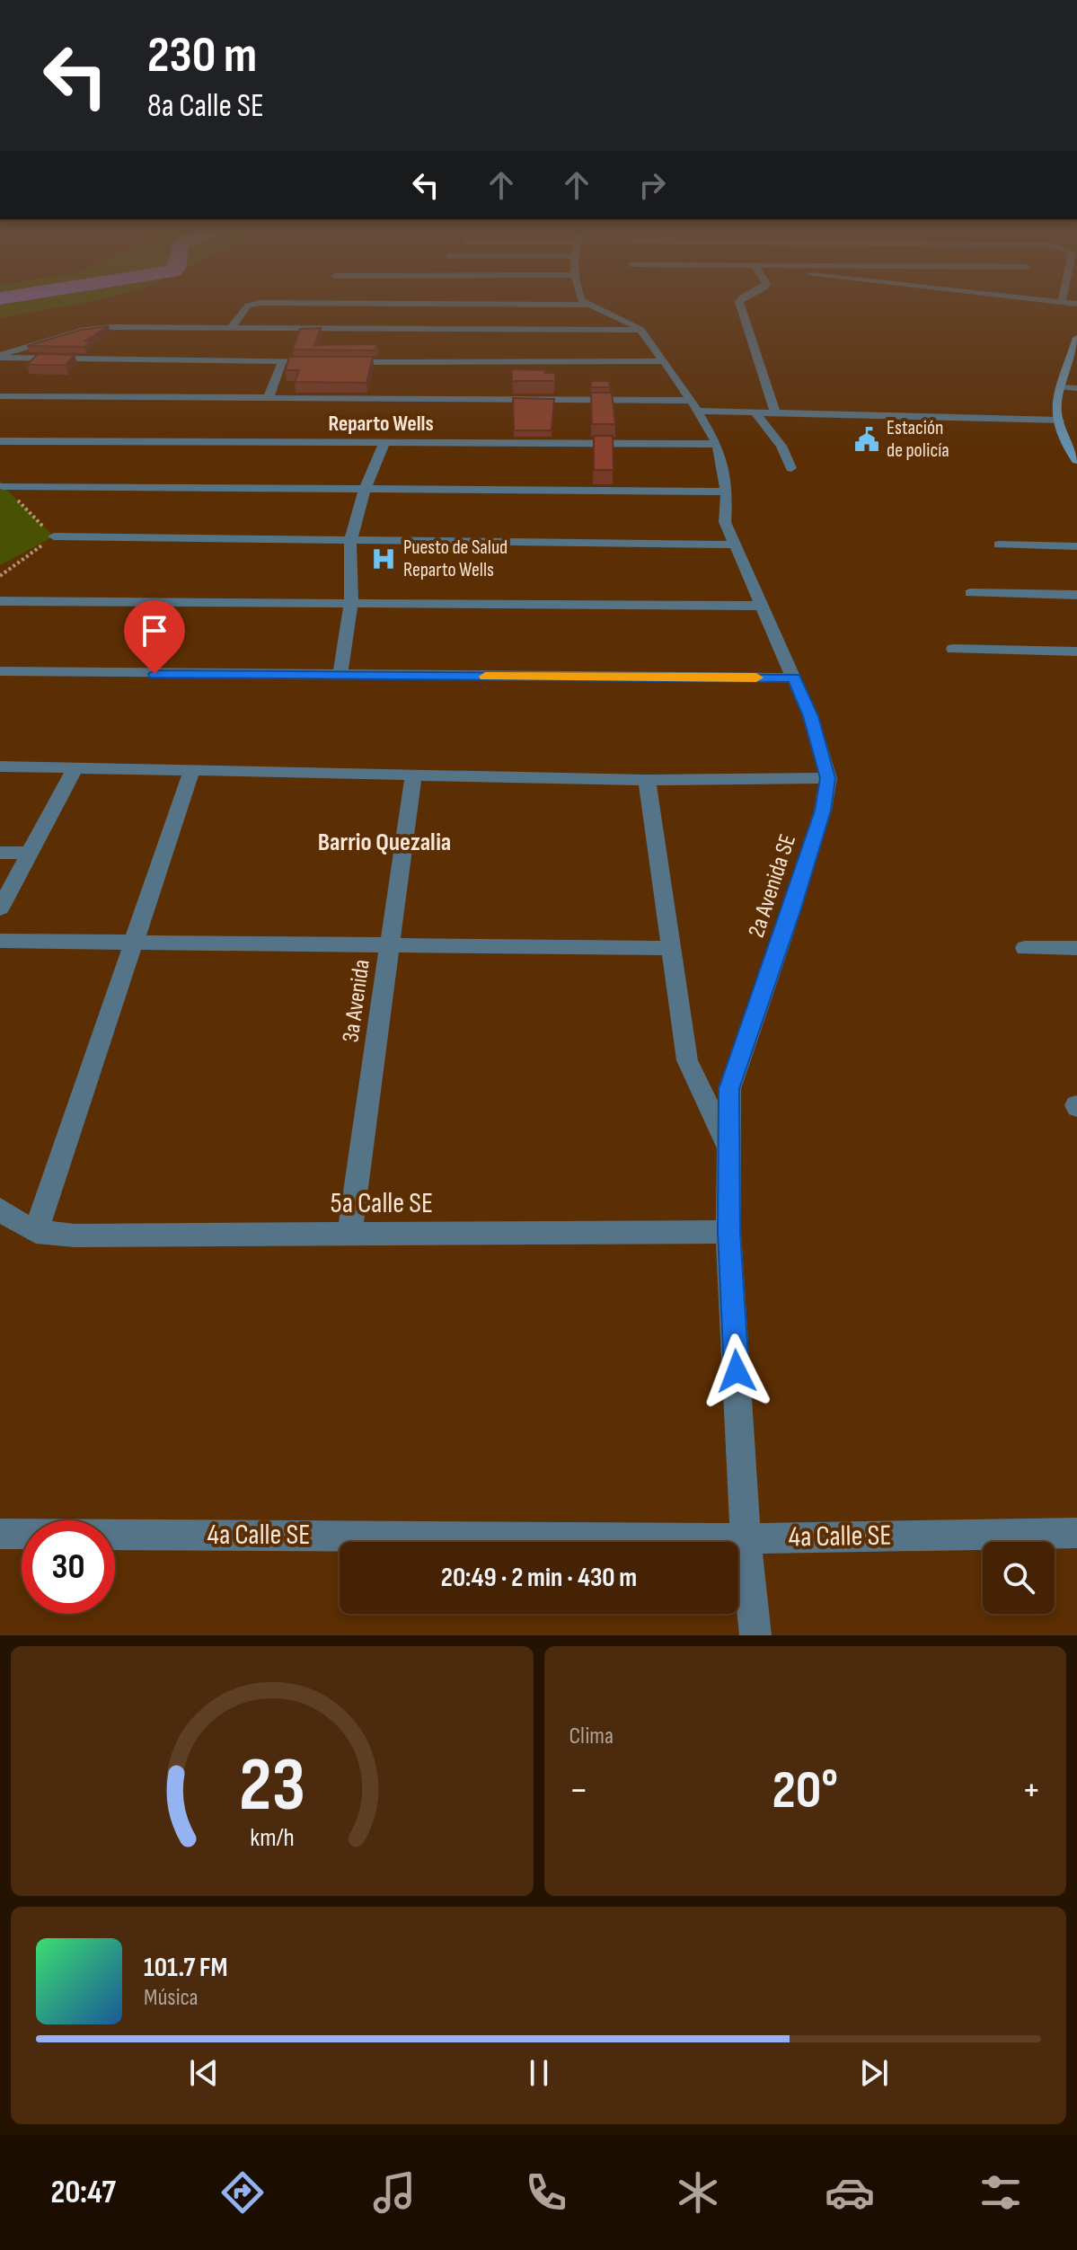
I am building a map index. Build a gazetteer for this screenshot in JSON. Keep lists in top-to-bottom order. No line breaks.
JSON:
{"streets":{"street":["2a Avenida SE","3a Avenida","5a Calle SE","4a Calle SE"]},"crossings":[["2a Avenida SE","5a Calle SE"],["2a Avenida SE","4a Calle SE"],["3a Avenida","5a Calle SE"]],"districts":["Reparto Wells","Barrio Quezalia"],"places":{"public building":["Estación de policía"],"hospital":["Puesto de Salud Reparto Wells"]},"page":{"turn":["230 m","8a Calle SE"],"limit":"30","trip":"20:49 · 2 min · 430 m","tile":"Clima","heat":["−","20°","+"],"song":["101.7 FM","Música"],"tabs":"20:47","gauge":["23","km/h"]}}
